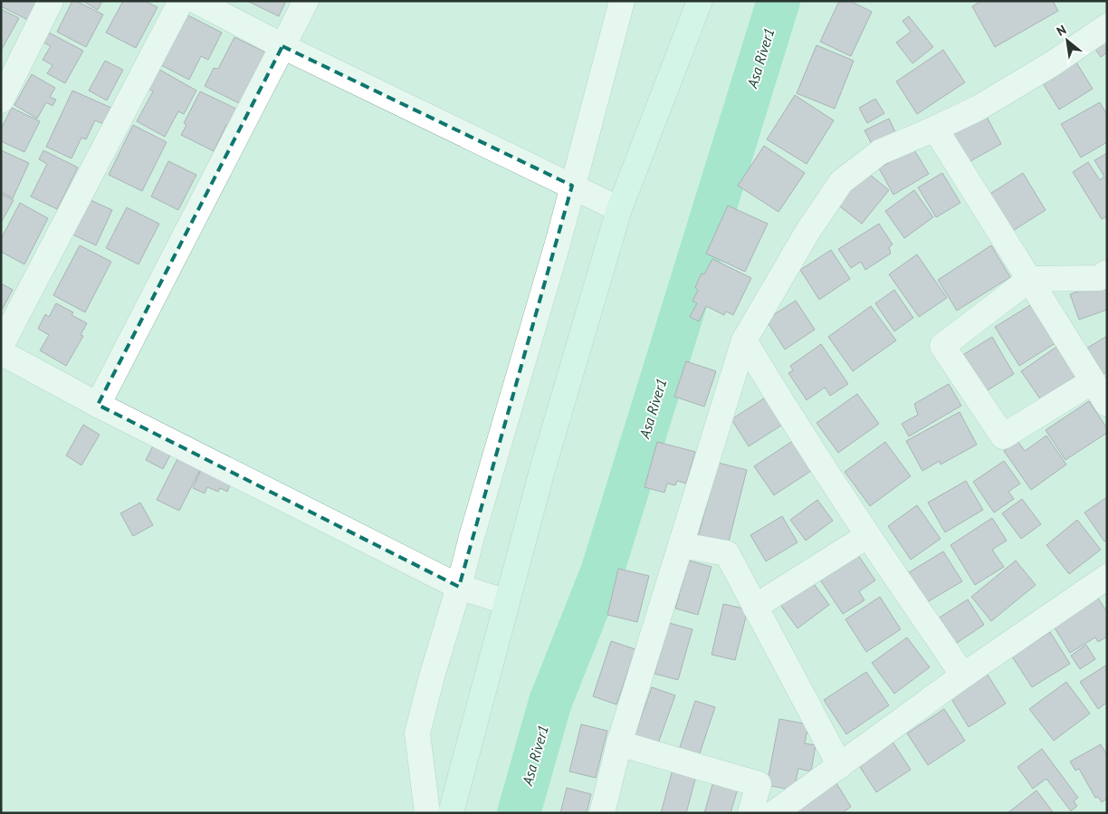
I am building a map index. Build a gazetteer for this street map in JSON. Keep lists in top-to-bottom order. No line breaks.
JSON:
{"water":["Asa River1"],"north":"top left"}
